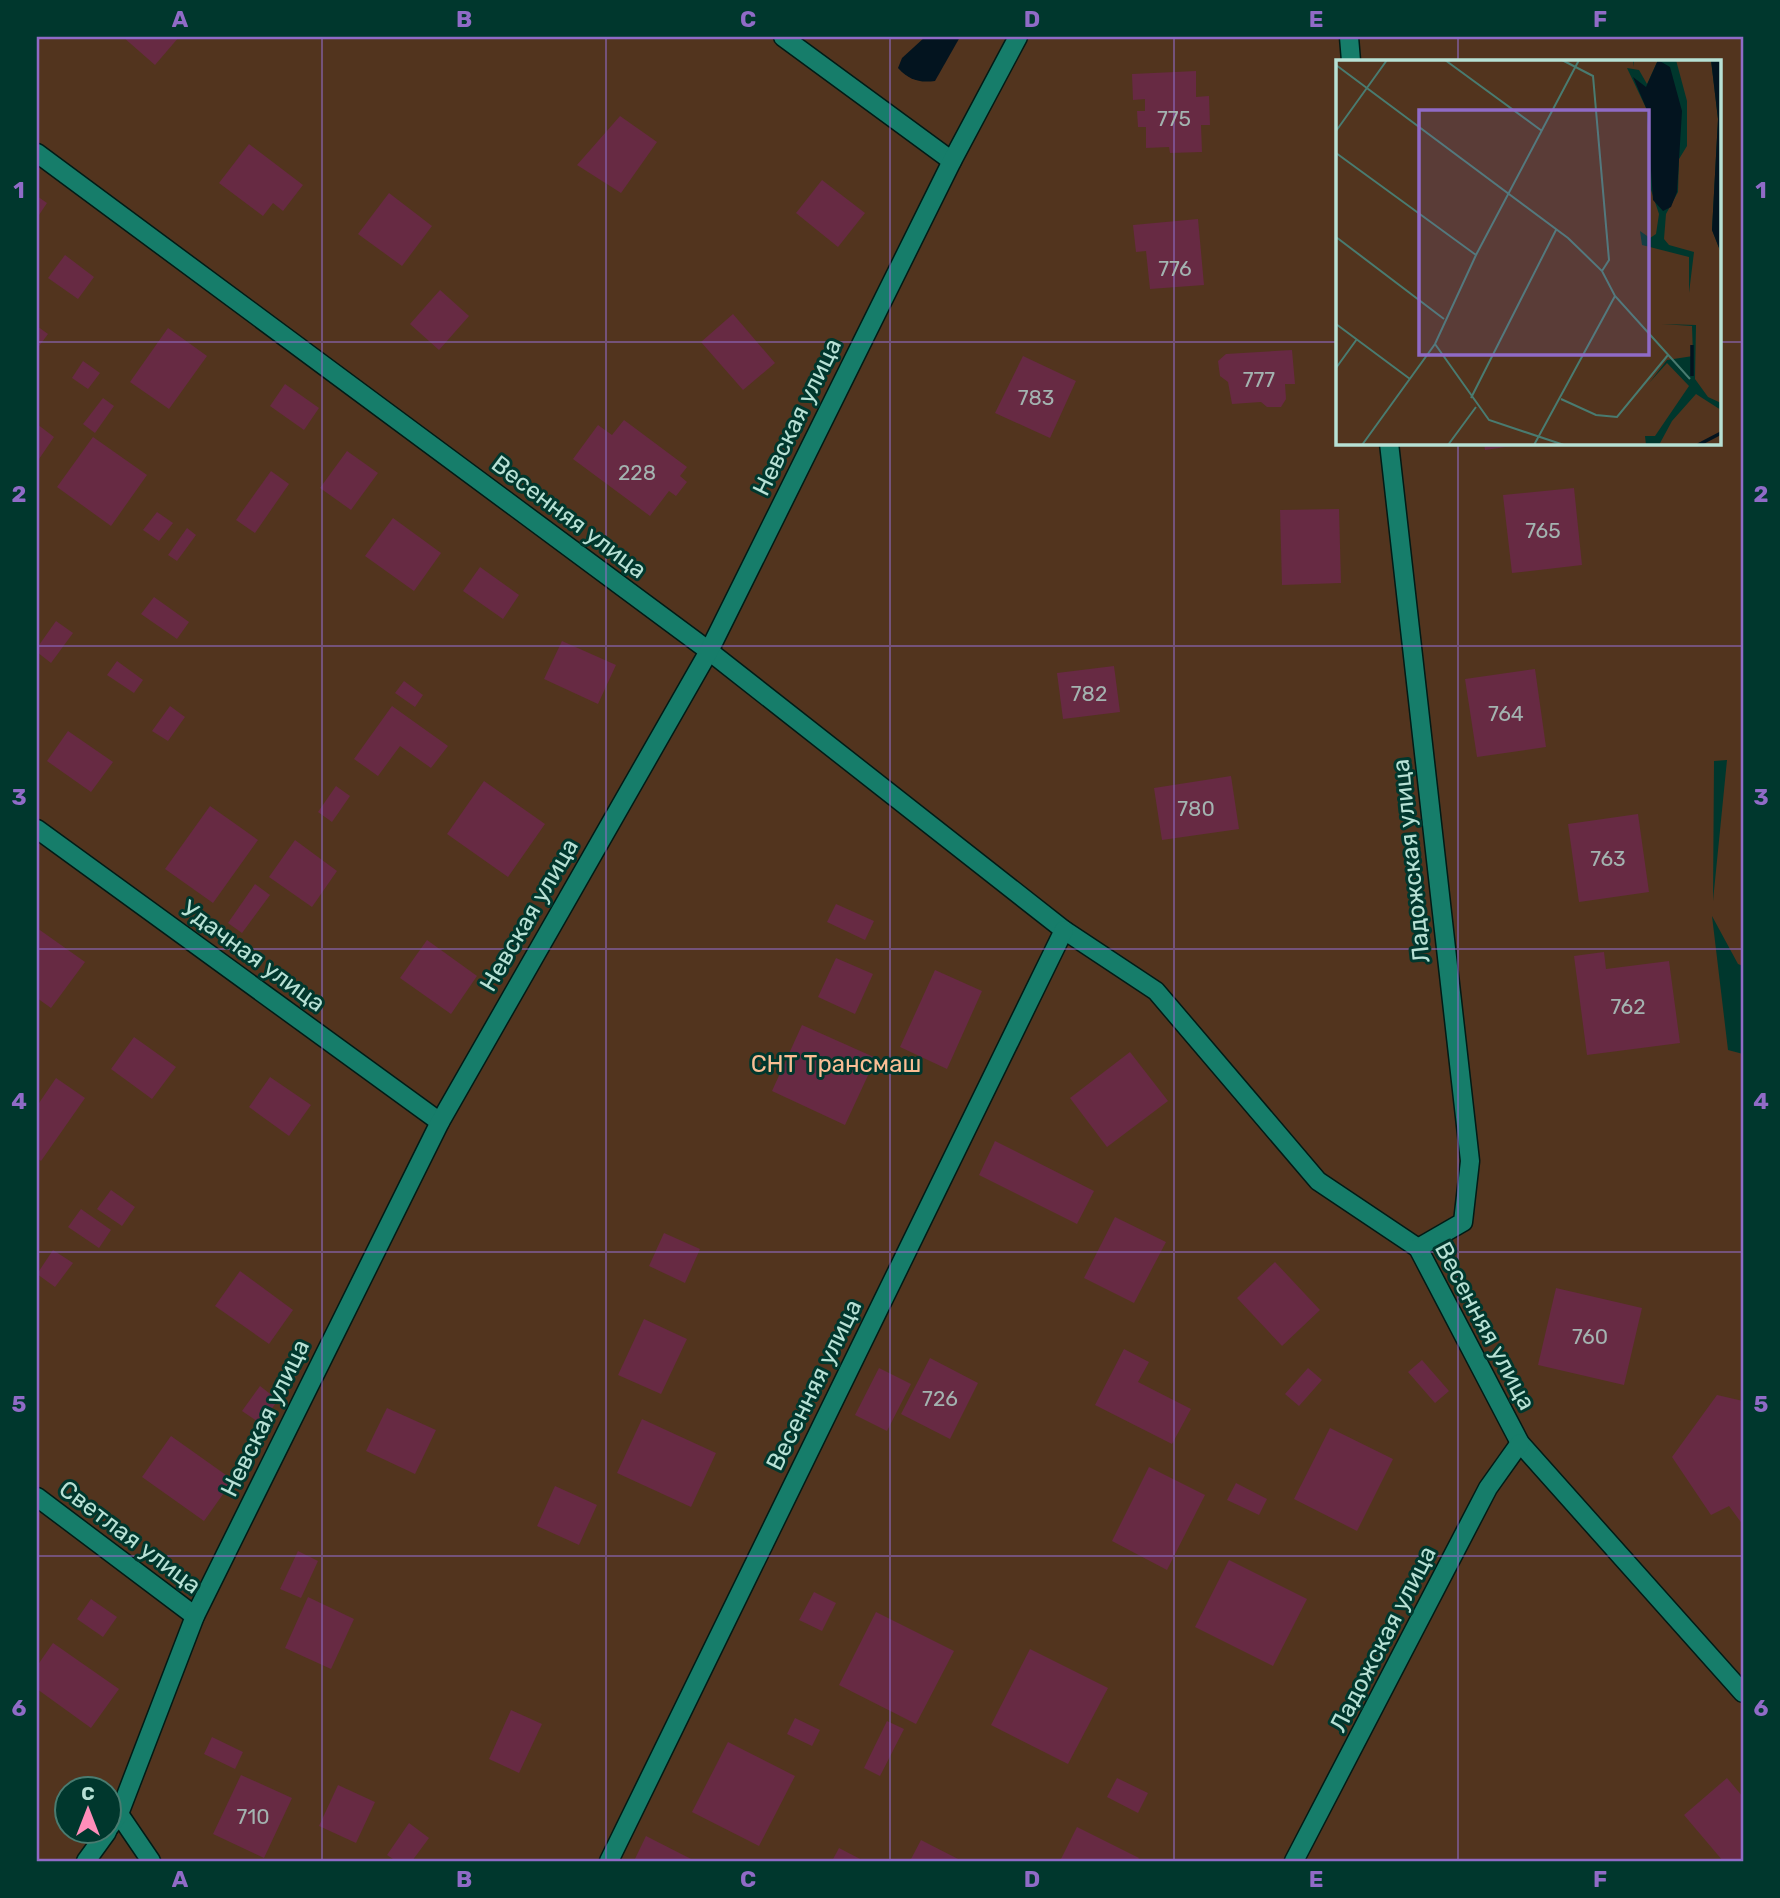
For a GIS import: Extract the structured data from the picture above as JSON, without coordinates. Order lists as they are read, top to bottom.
{
  "streets": {
    "street": [
      "Невская улица",
      "Весенняя улица",
      "Ладожская улица",
      "Удачная улица",
      "Светлая улица"
    ]
  },
  "crossings": [
    ["Невская улица", "Весенняя улица"],
    ["Невская улица", "Удачная улица"],
    ["Невская улица", "Светлая улица"],
    ["Весенняя улица", "Ладожская улица"]
  ],
  "parks": ["СНТ Трансмаш"],
  "house_numbers": [
    "775",
    "776",
    "777",
    "783",
    "228",
    "765",
    "782",
    "764",
    "780",
    "763",
    "762",
    "760",
    "726",
    "710"
  ],
  "north": "top",
  "grid": {
    "columns": [
      "A",
      "B",
      "C",
      "D",
      "E",
      "F"
    ],
    "rows": [
      "1",
      "2",
      "3",
      "4",
      "5",
      "6"
    ]
  }
}
